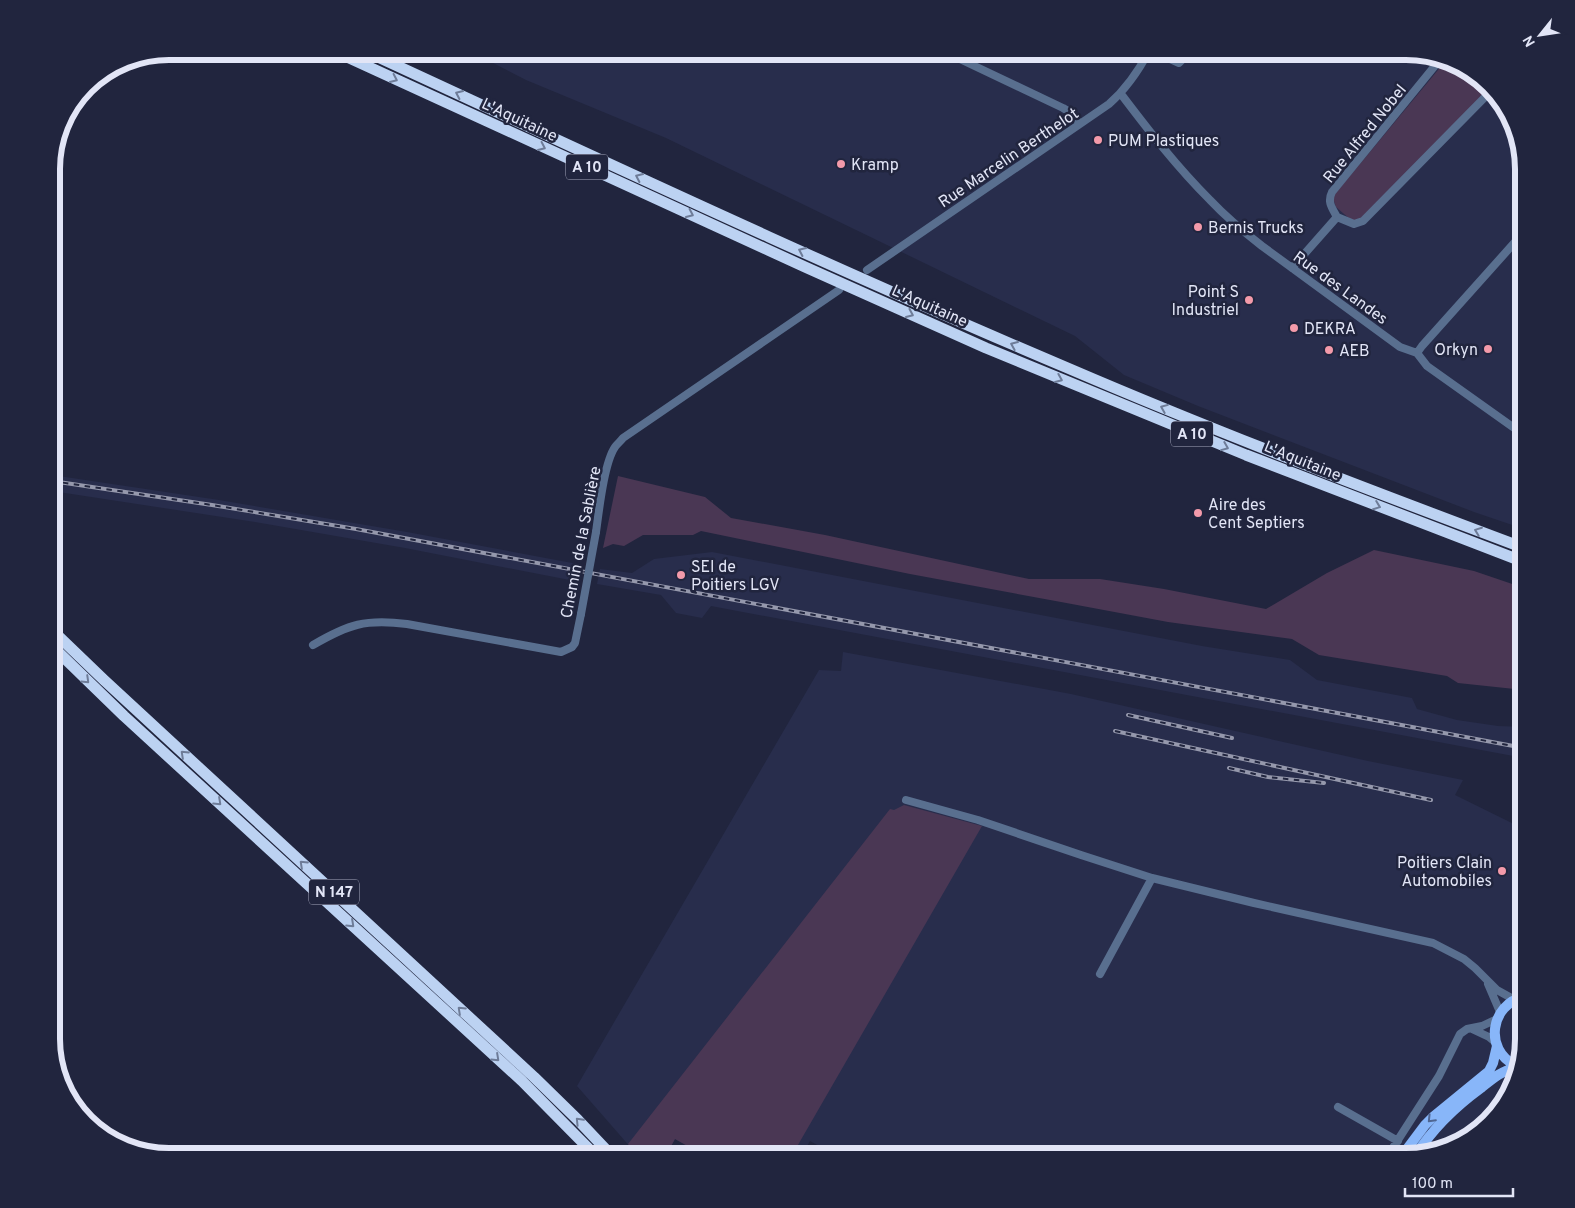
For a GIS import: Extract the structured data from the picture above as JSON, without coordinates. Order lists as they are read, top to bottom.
{
  "streets": {
    "highway": ["L'Aquitaine", "A 10", "N 147"],
    "street": [
      "Rue Alfred Nobel",
      "Rue Marcelin Berthelot",
      "Rue des Landes",
      "Chemin de la Sablière"
    ]
  },
  "crossings": [
    ["Rue Marcelin Berthelot", "Rue des Landes"]
  ],
  "places": [
    "PUM Plastiques",
    "Kramp",
    "Bernis Trucks",
    "Point S Industriel",
    "DEKRA",
    "Orkyn",
    "AEB",
    "Aire des Cent Septiers",
    "SEI de Poitiers LGV",
    "Poitiers Clain Automobiles"
  ],
  "scale_bar": "100 m",
  "north": "bottom left"
}
